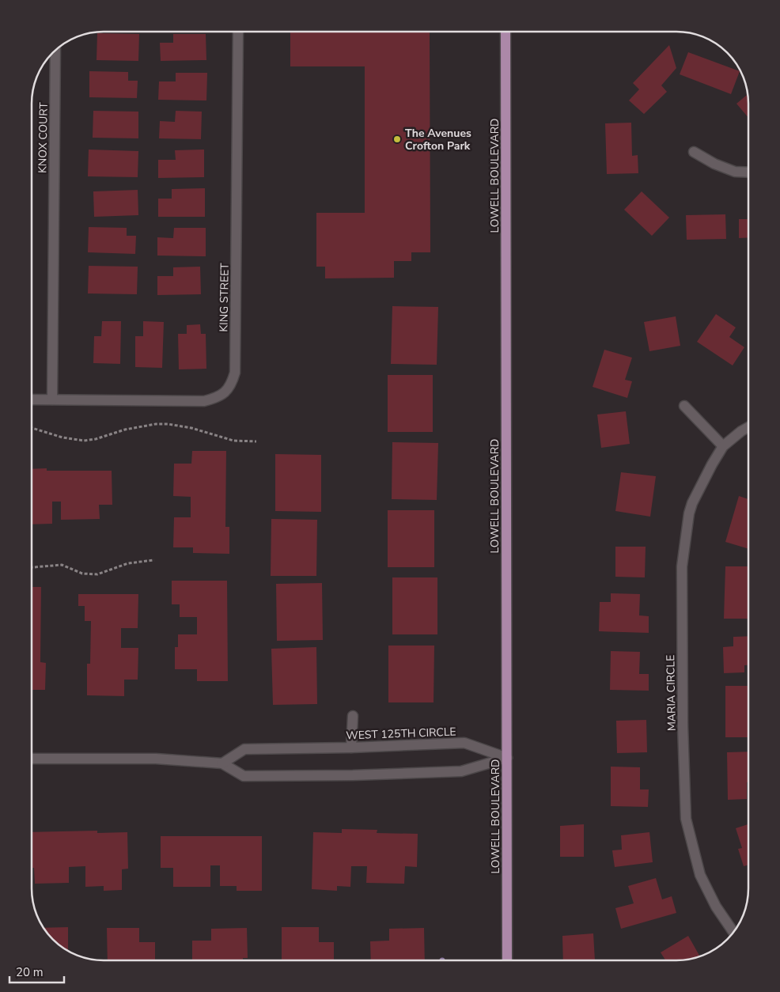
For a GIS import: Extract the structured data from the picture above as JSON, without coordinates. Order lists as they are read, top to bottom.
{
  "streets": {
    "main road": ["LOWELL BOULEVARD"],
    "street": [
      "KNOX COURT",
      "KING STREET",
      "MARIA CIRCLE",
      "WEST 125TH CIRCLE"
    ]
  },
  "crossings": [
    ["KNOX COURT", "KING STREET"],
    ["LOWELL BOULEVARD", "WEST 125TH CIRCLE"]
  ],
  "places": ["The Avenues Crofton Park"],
  "scale_bar": "20 m"
}
